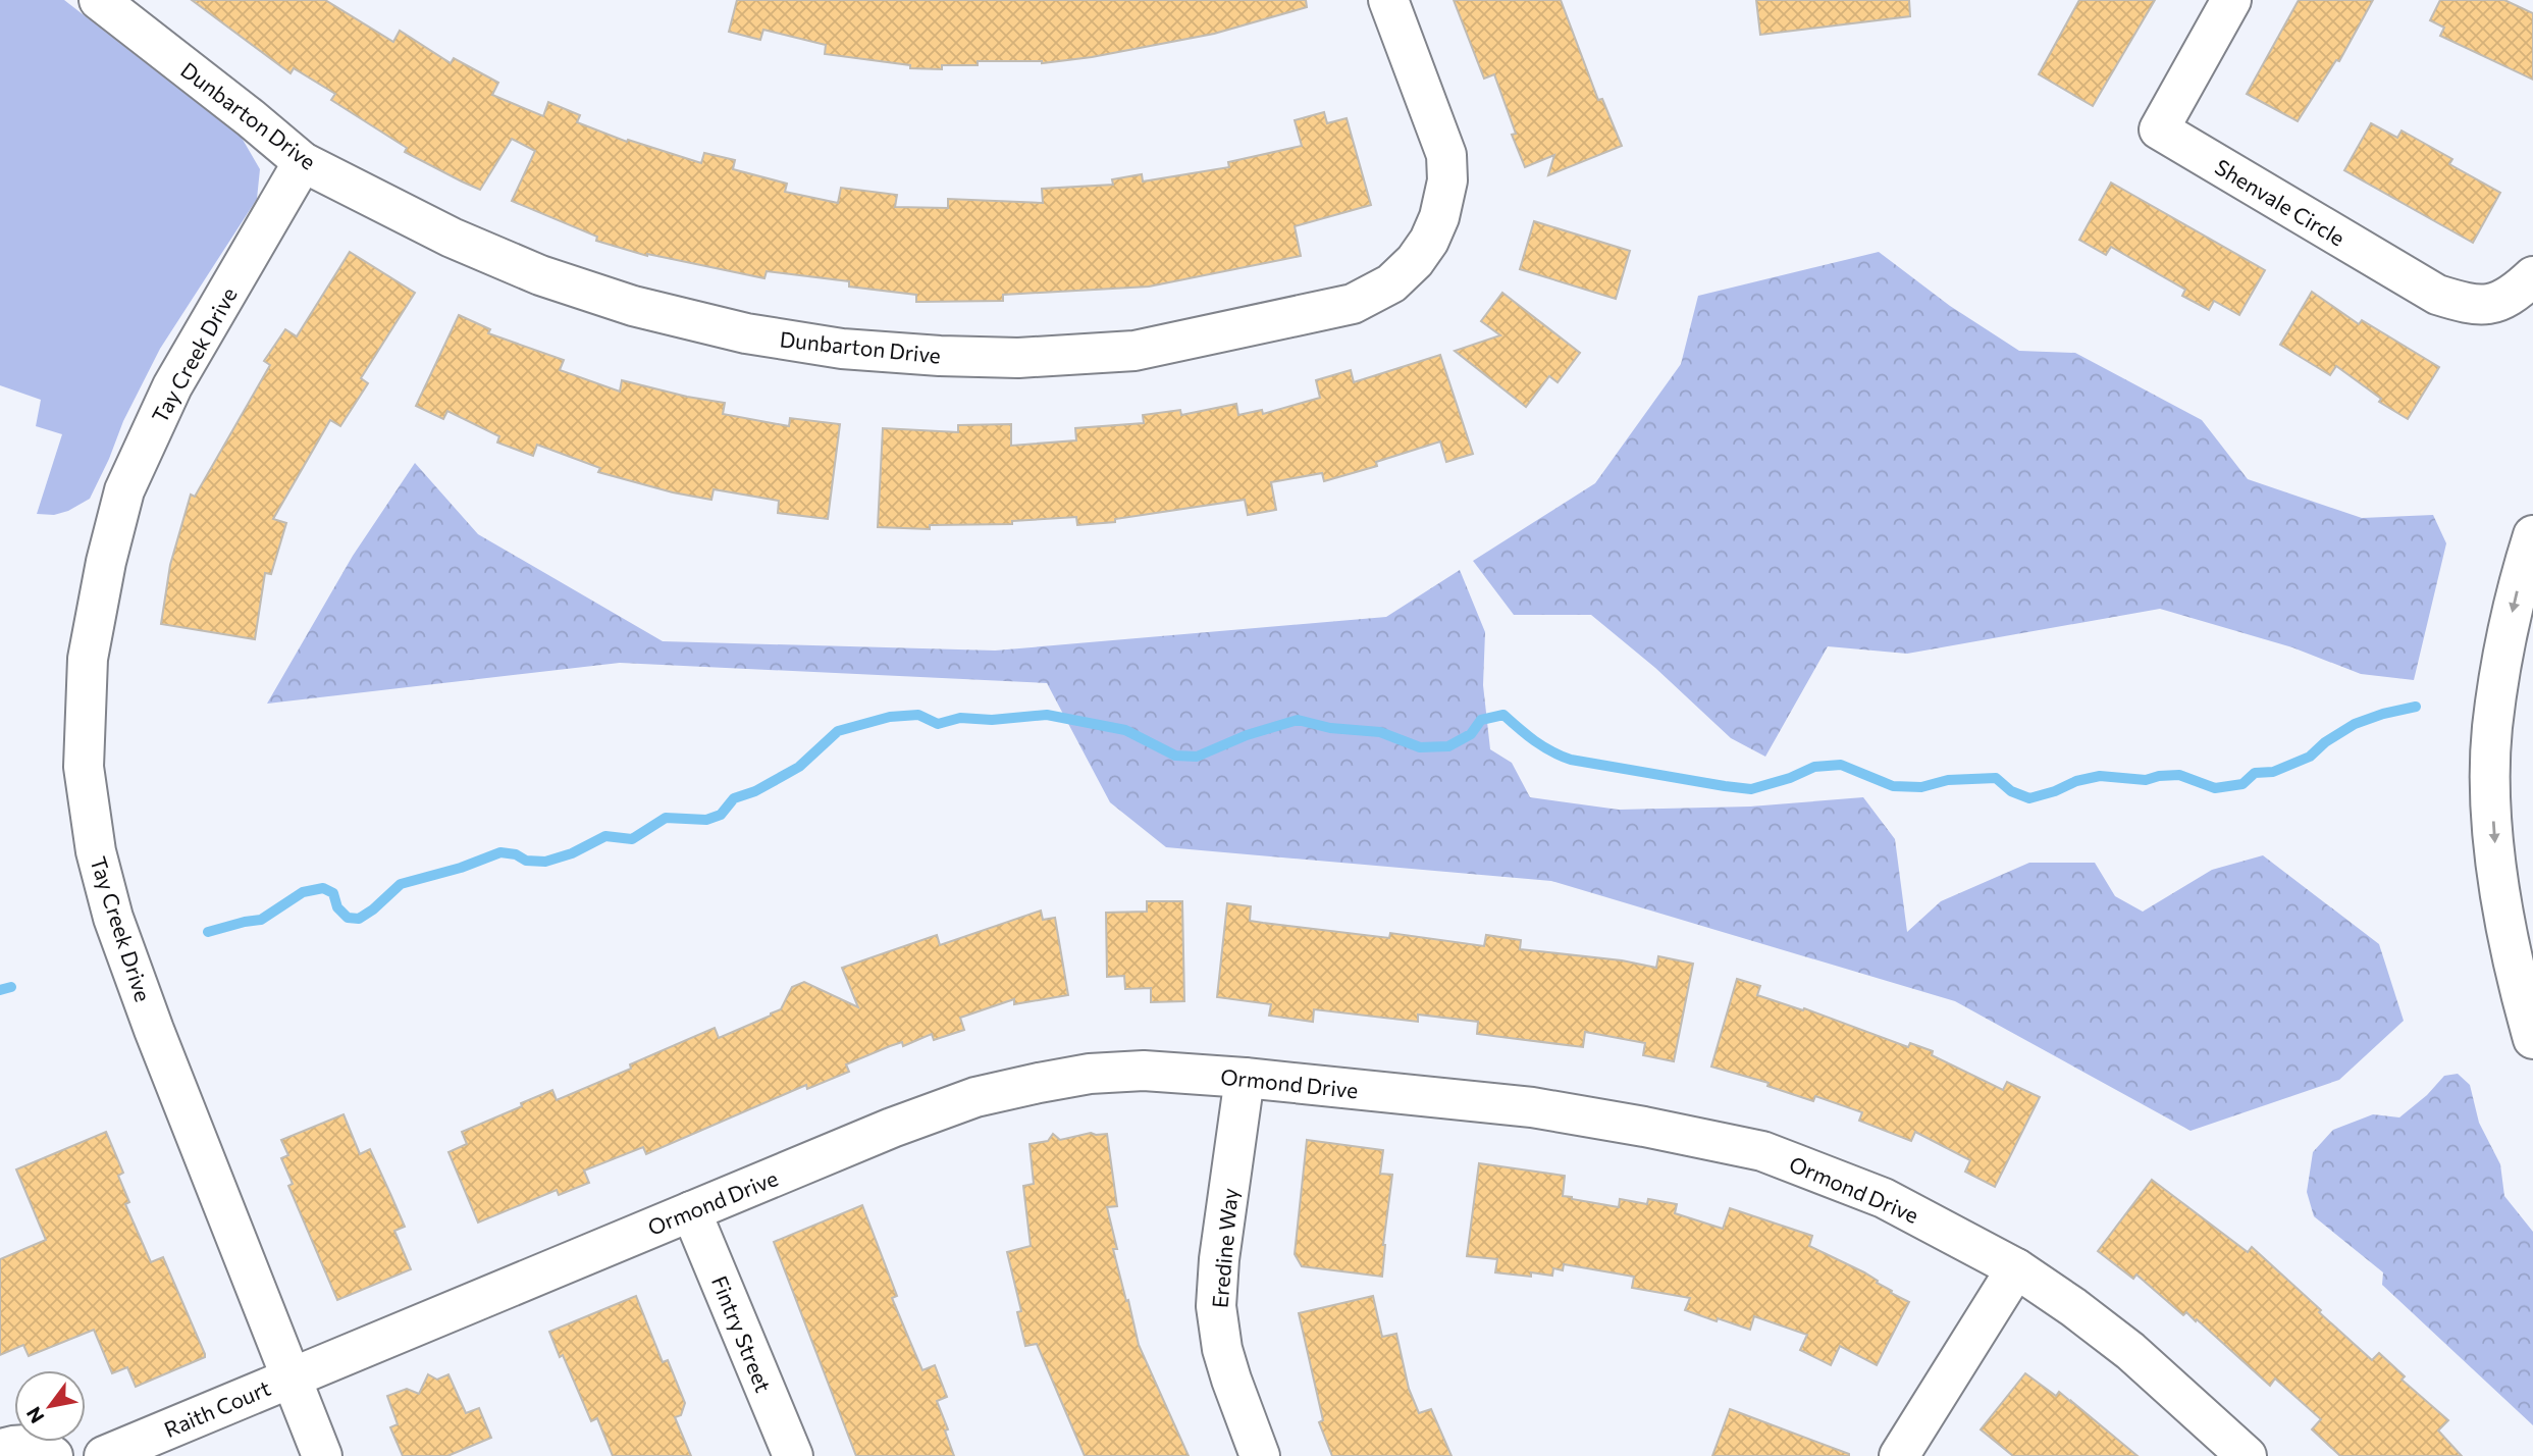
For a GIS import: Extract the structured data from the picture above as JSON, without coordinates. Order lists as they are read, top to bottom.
{
  "streets": {
    "street": [
      "Dunbarton Drive",
      "Shenvale Circle",
      "Tay Creek Drive",
      "Ormond Drive",
      "Eredine Way",
      "Fintry Street",
      "Raith Court"
    ]
  },
  "crossings": [
    ["Dunbarton Drive", "Tay Creek Drive"],
    ["Tay Creek Drive", "Ormond Drive"],
    ["Tay Creek Drive", "Raith Court"],
    ["Ormond Drive", "Eredine Way"],
    ["Ormond Drive", "Fintry Street"],
    ["Ormond Drive", "Raith Court"]
  ],
  "north": "bottom left"
}
